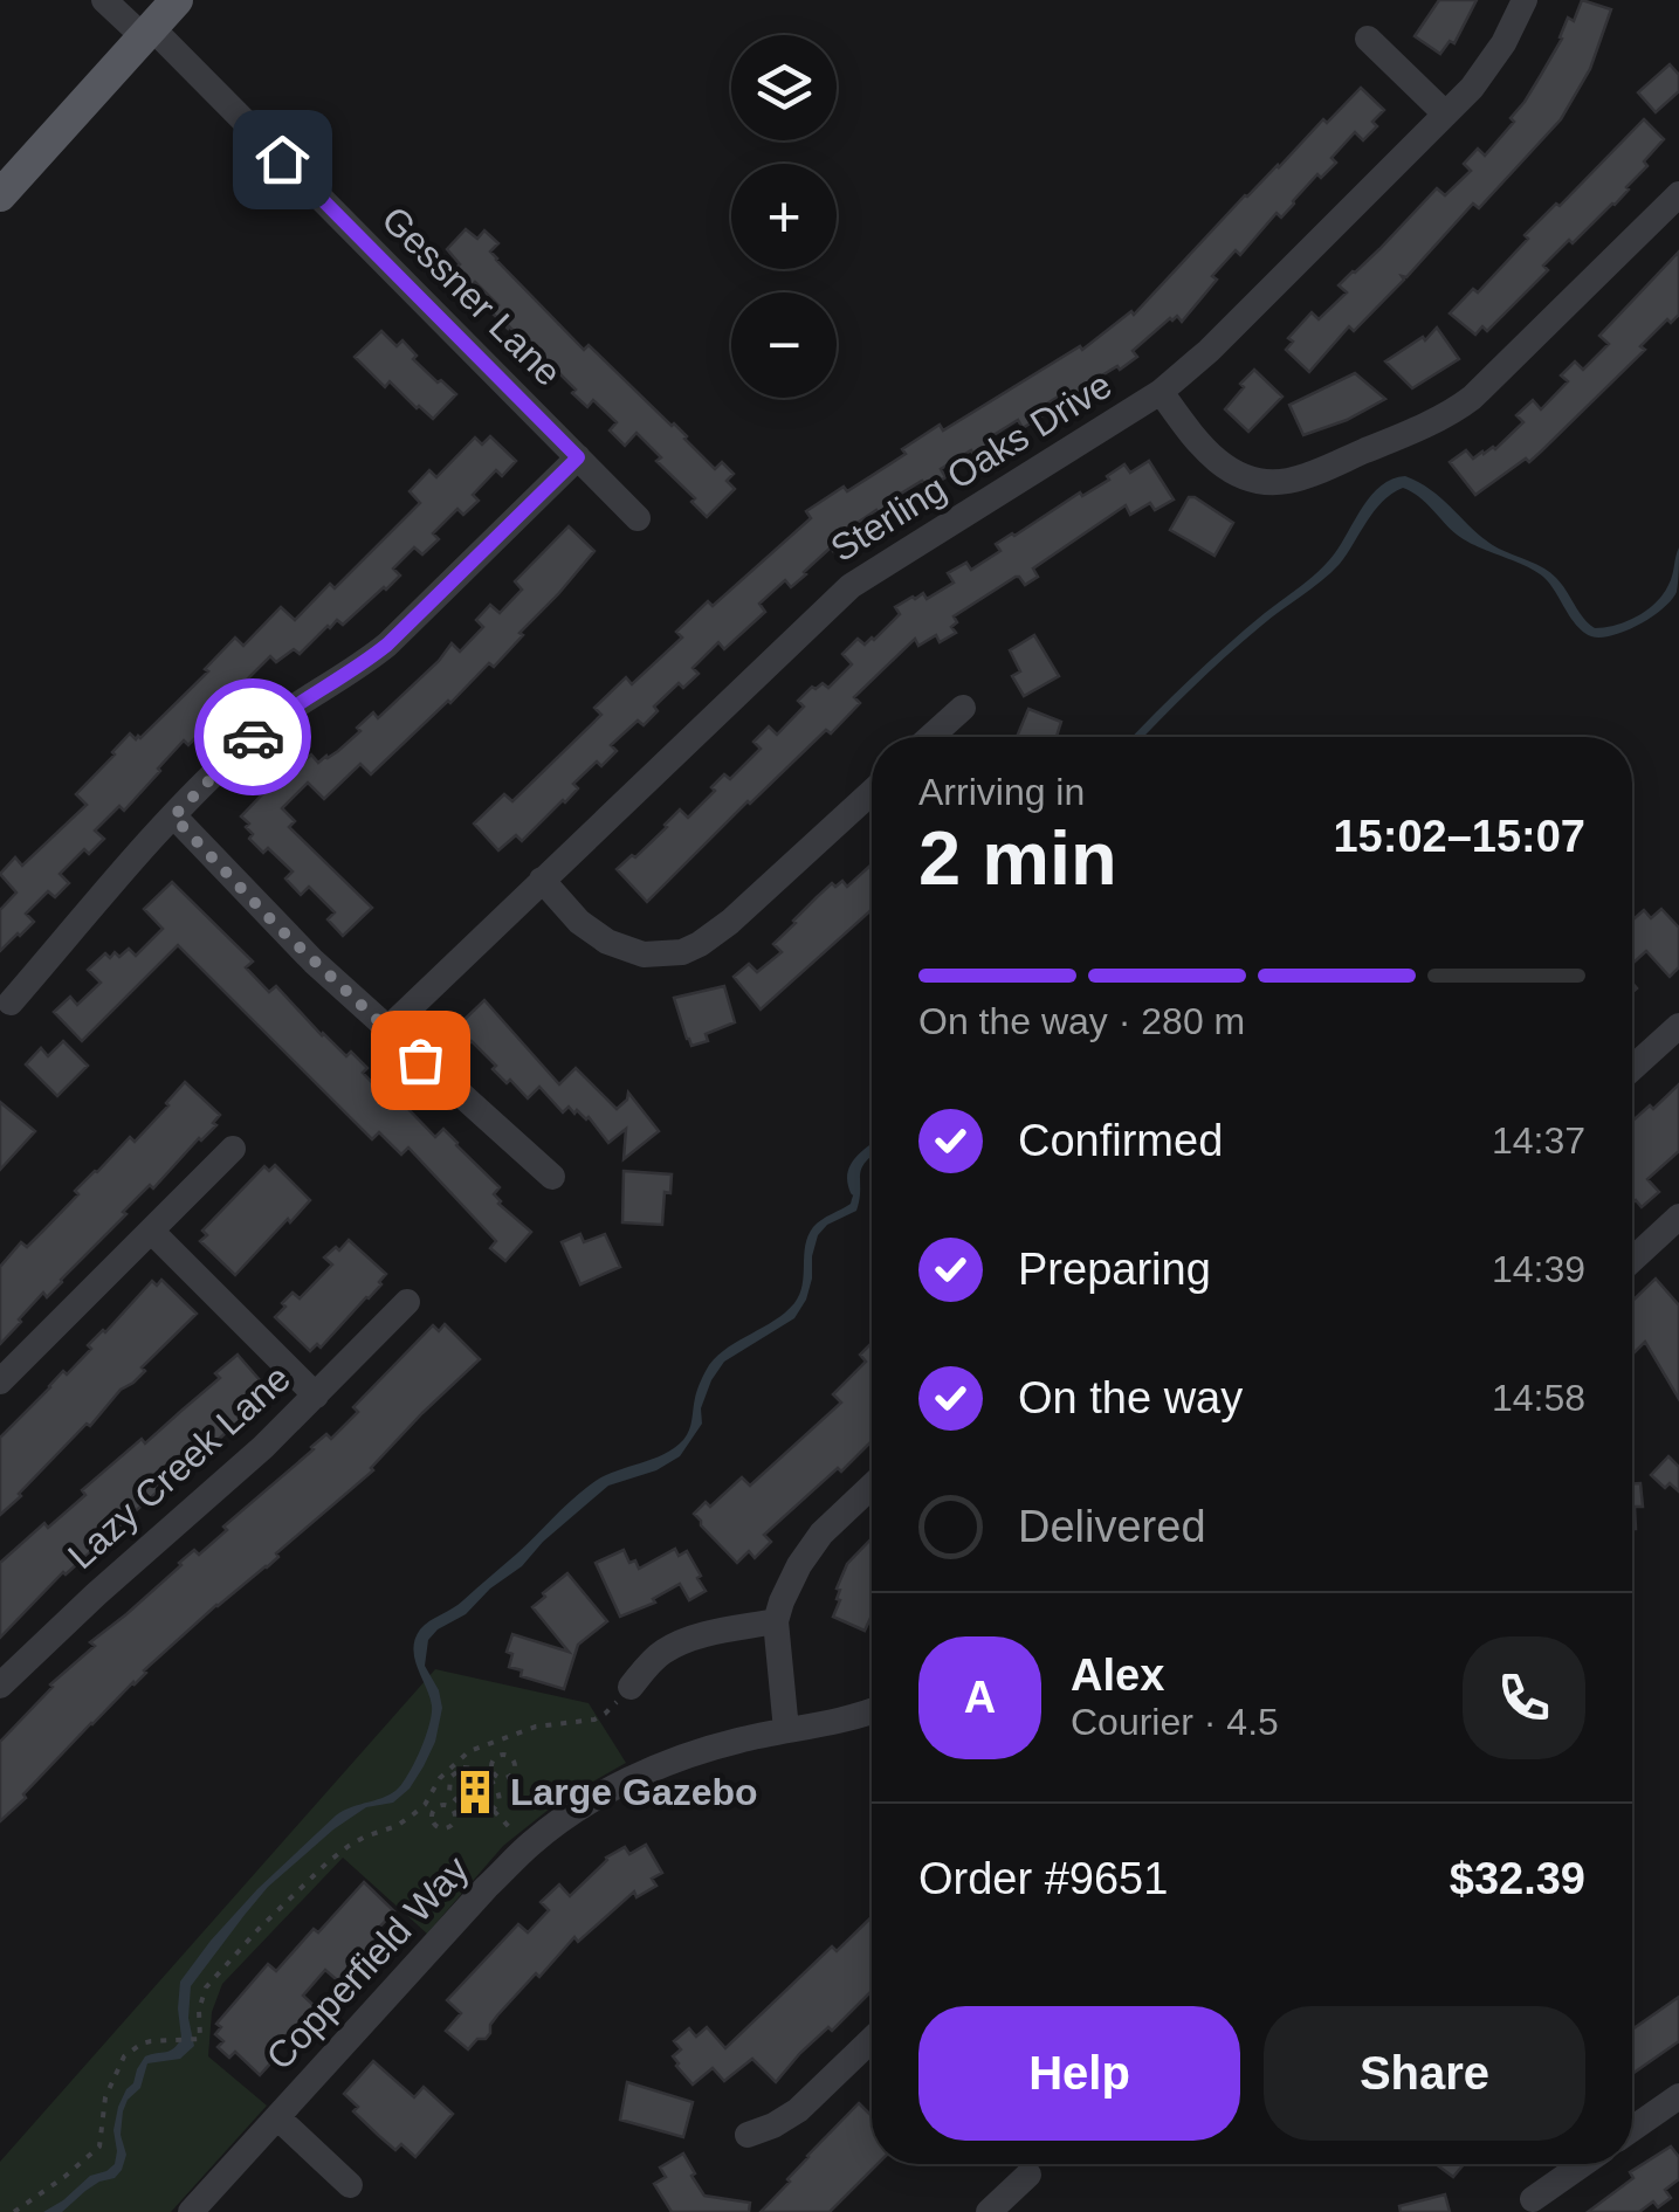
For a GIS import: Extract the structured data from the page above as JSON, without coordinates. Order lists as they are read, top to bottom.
{
  "streets": {
    "street": [
      "Gessner Lane",
      "Sterling Oaks Drive",
      "Lazy Creek Lane",
      "Copperfield Way"
    ]
  },
  "places": {
    "building": ["Large Gazebo"]
  },
  "page": {
    "map_buttons": ["+", "−"],
    "heading": ["2 min", "Arriving in", "15:02–15:07"],
    "panel": [
      "Alex",
      "Courier · 4.5",
      "Order #9651",
      "$32.39"
    ],
    "bar": "On the way · 280 m",
    "list": [
      ["Confirmed", "14:37"],
      ["Preparing", "14:39"],
      ["On the way", "14:58"],
      "Delivered"
    ],
    "round": "A",
    "buttons": ["Help", "Share"]
  }
}
